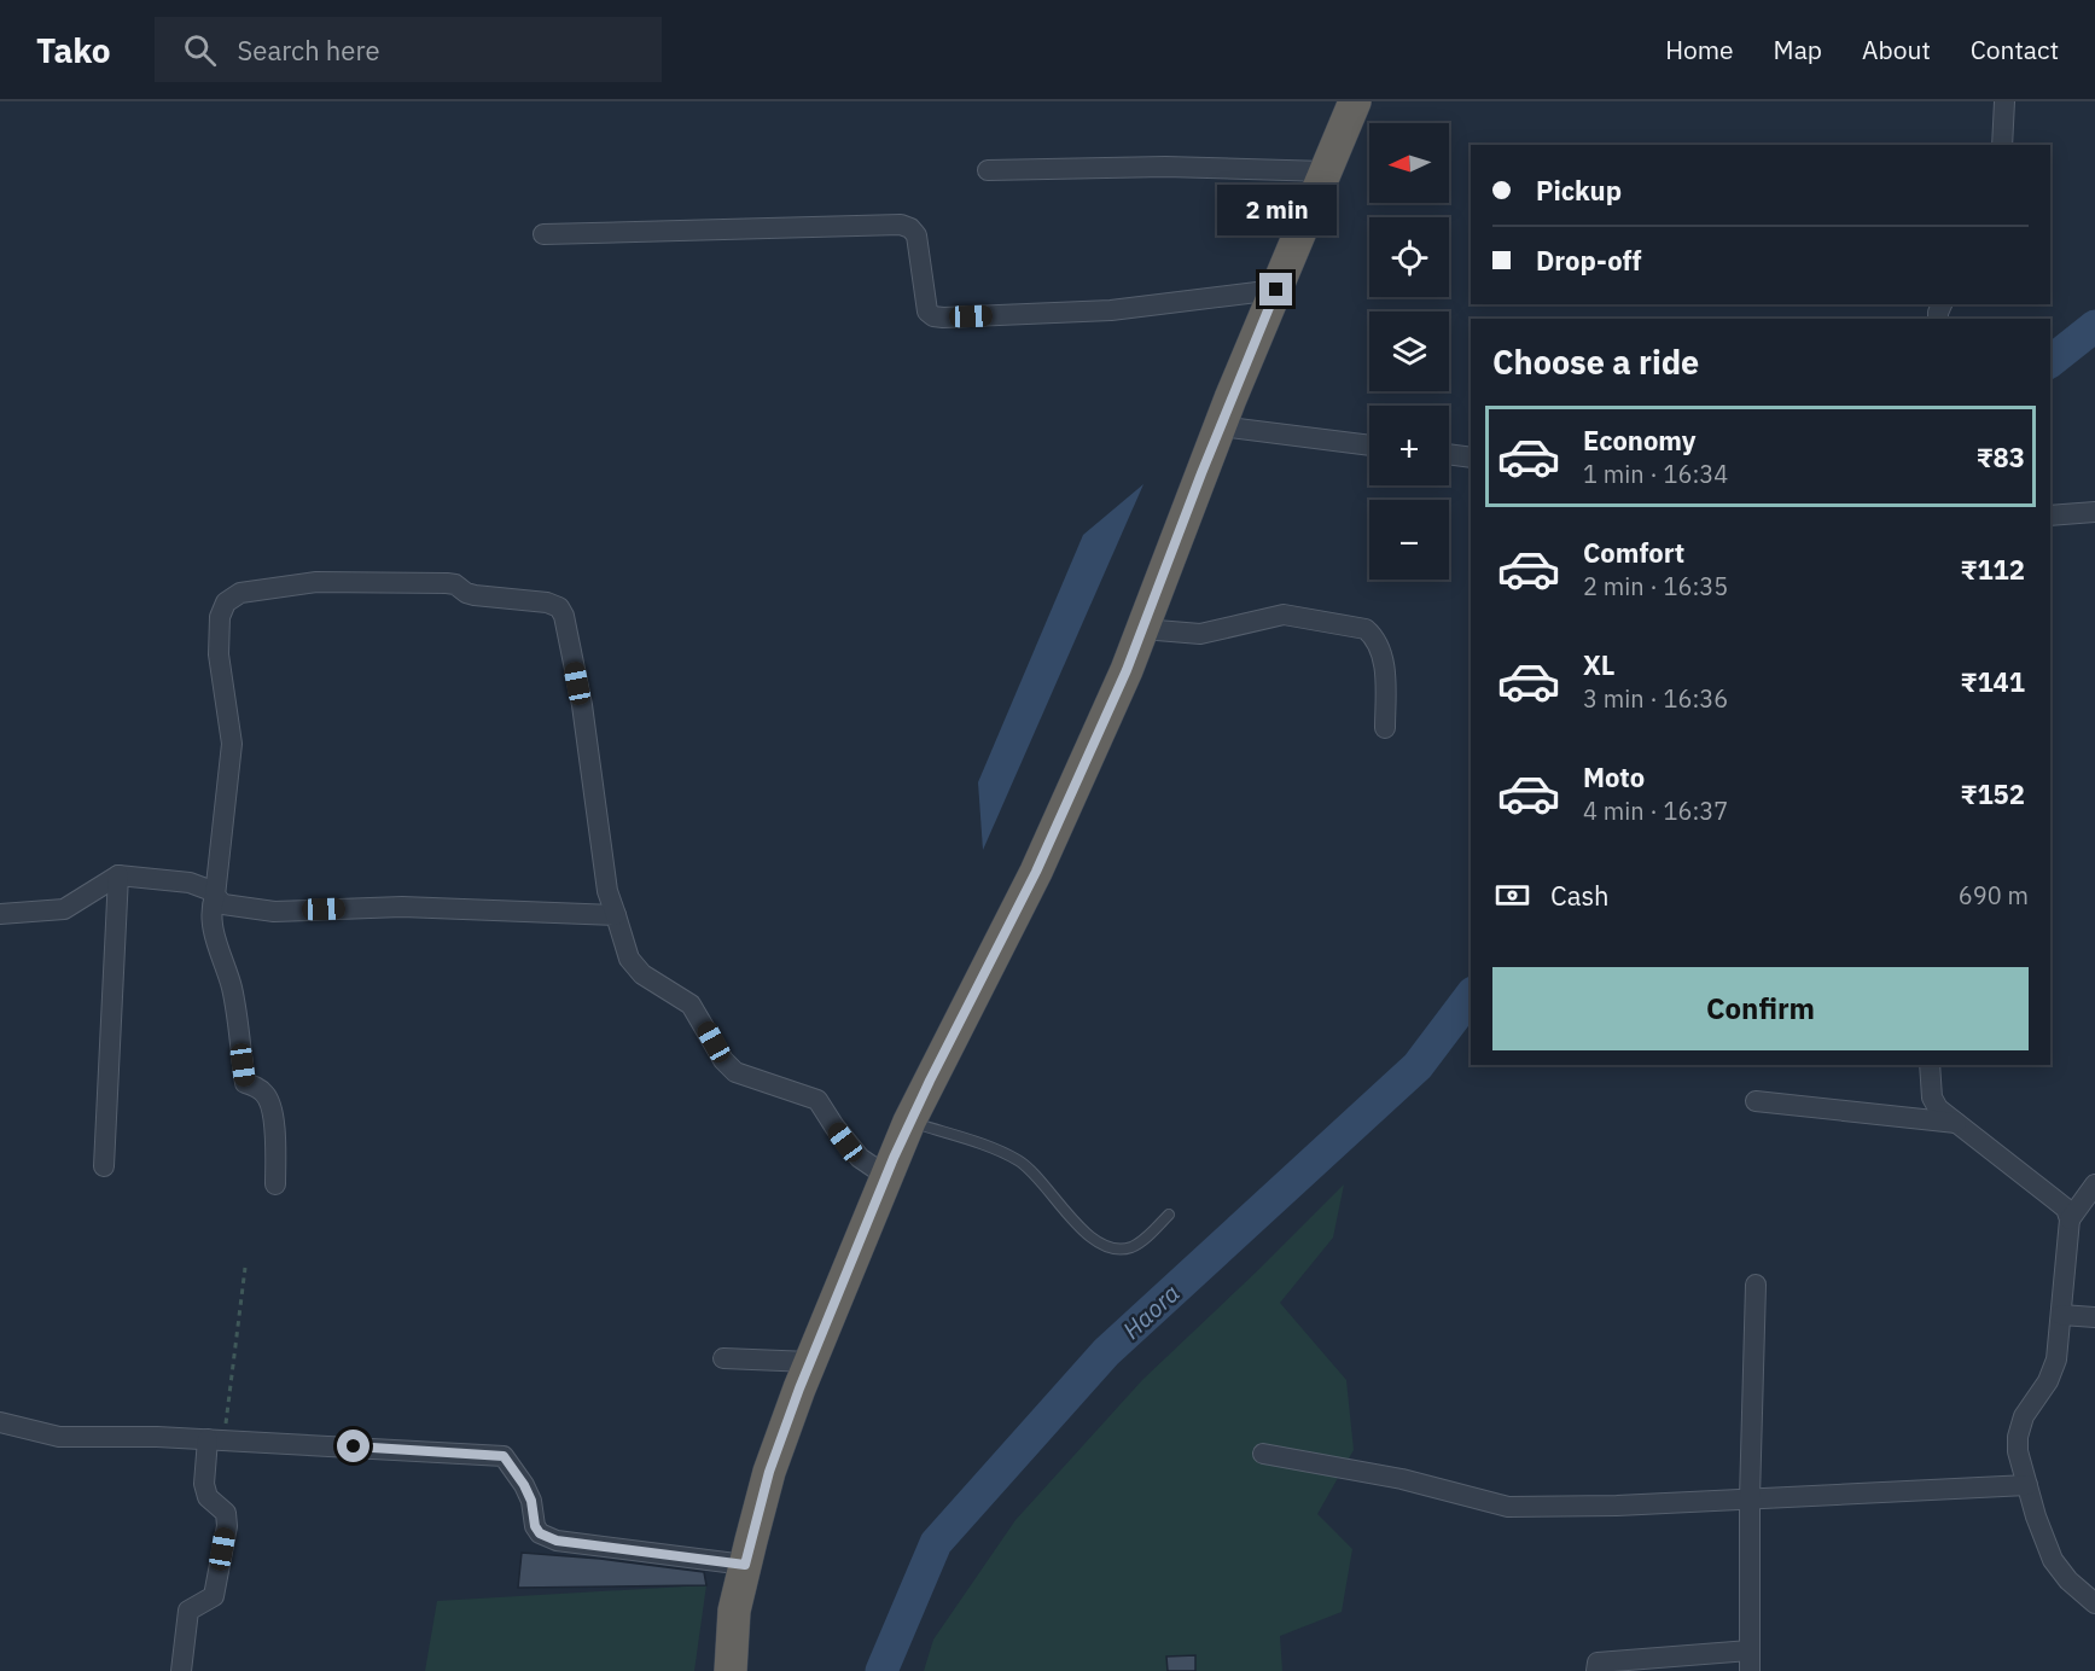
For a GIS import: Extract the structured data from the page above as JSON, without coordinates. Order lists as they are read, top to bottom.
{
  "water": ["Haora"],
  "north": "left",
  "page": {
    "header": "Tako",
    "search": "Search here",
    "nav": [
      "Home",
      "Map",
      "About",
      "Contact"
    ],
    "map_buttons": ["+", "−"],
    "banner": ["Pickup", "Drop-off"],
    "bubble": "2 min",
    "heading": "Choose a ride",
    "list": [
      {
        "name": "Economy",
        "note": "1 min · 16:34",
        "value": "₹83"
      },
      {
        "name": "Comfort",
        "note": "2 min · 16:35",
        "value": "₹112"
      },
      {
        "name": "XL",
        "note": "3 min · 16:36",
        "value": "₹141"
      },
      {
        "name": "Moto",
        "note": "4 min · 16:37",
        "value": "₹152"
      }
    ],
    "pay": ["Cash", "690 m"],
    "buttons": "Confirm"
  }
}
